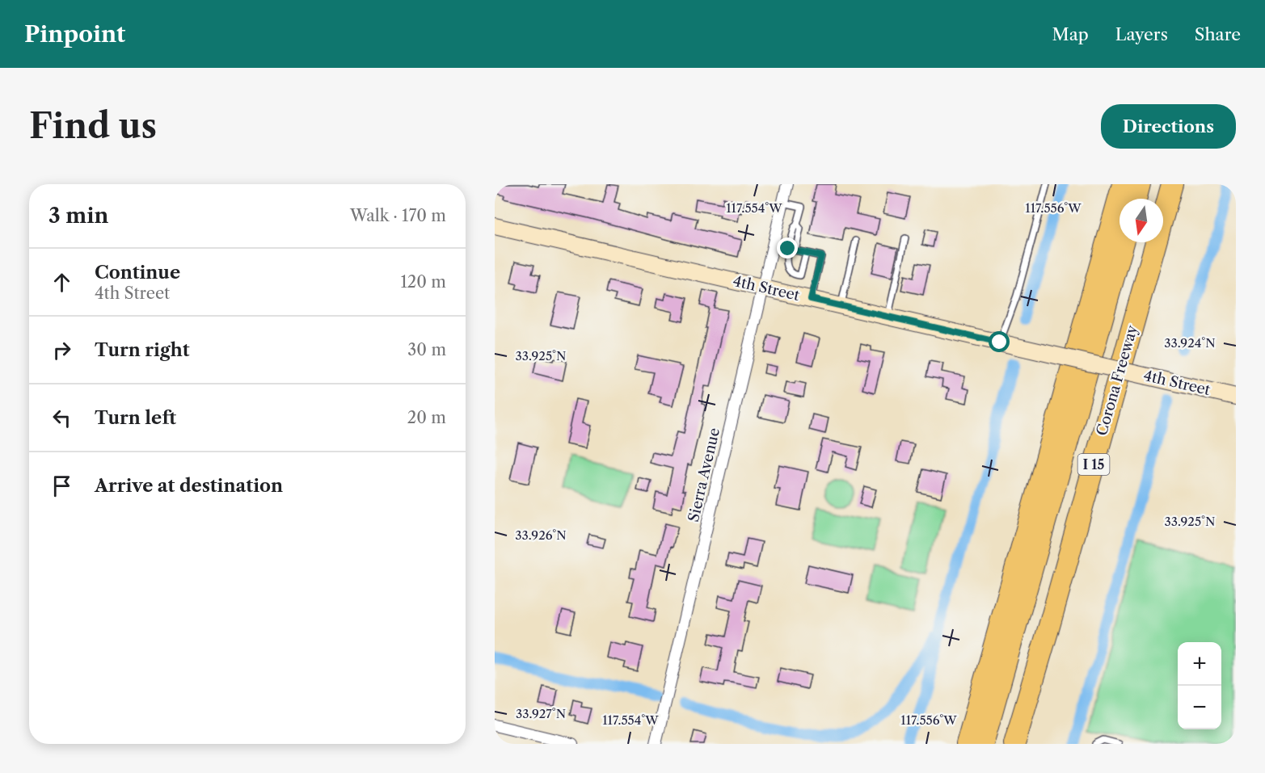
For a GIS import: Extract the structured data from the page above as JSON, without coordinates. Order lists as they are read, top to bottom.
{
  "streets": {
    "highway": ["Corona Freeway", "I 15"],
    "street": ["4th Street", "Sierra Avenue"]
  },
  "crossings": [
    ["4th Street", "Sierra Avenue"]
  ],
  "north": "bottom",
  "page": {
    "header": "Pinpoint",
    "nav": ["Map", "Layers", "Share"],
    "buttons": "Directions",
    "title": "Find us",
    "heading": ["3 min", "Walk · 170 m"],
    "list": [
      ["Continue", "4th Street", "120 m"],
      ["Turn right", "30 m"],
      ["Turn left", "20 m"],
      "Arrive at destination"
    ],
    "map_buttons": ["+", "−"]
  },
  "coordinates": [
    "117.554°W",
    "117.556°W",
    "33.924°N",
    "33.925°N",
    "33.926°N",
    "33.927°N"
  ]
}
